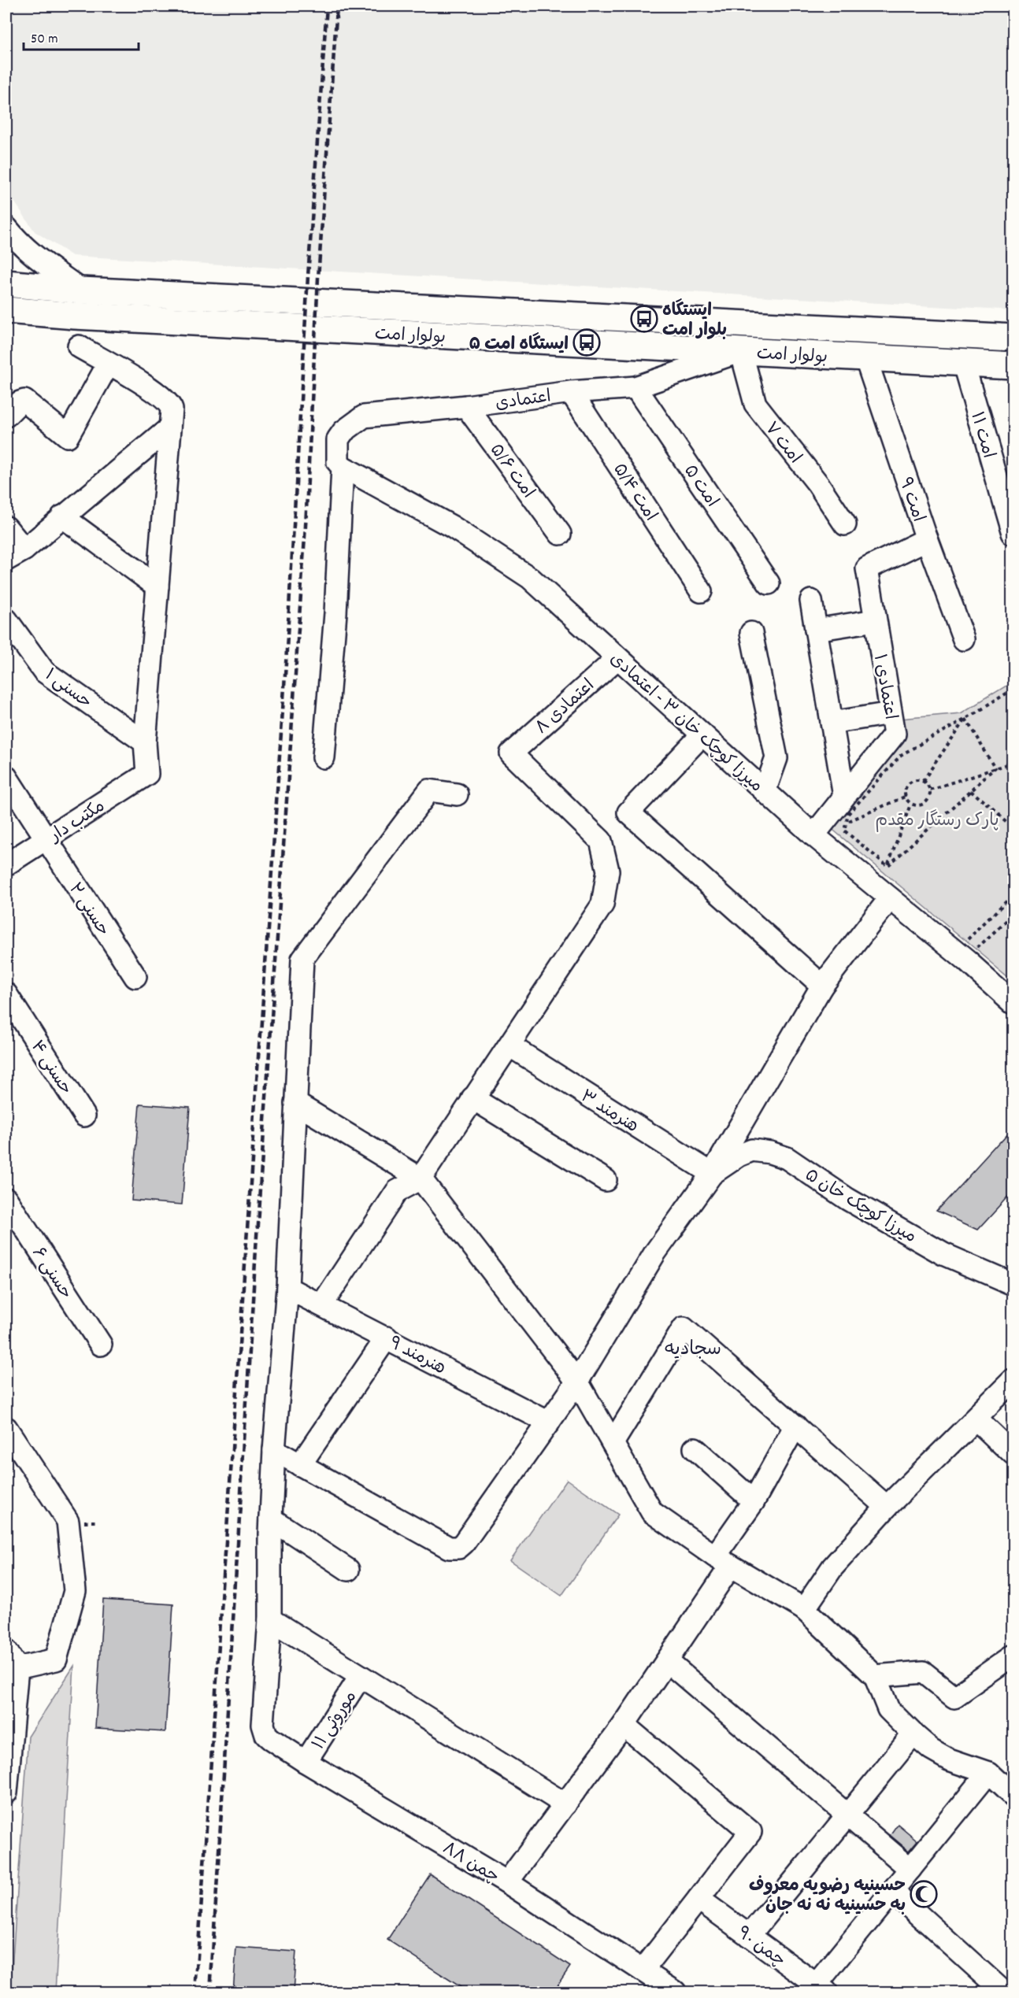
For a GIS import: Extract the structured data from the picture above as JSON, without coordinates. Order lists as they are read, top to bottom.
{
  "streets": {
    "main road": ["بولوار امت"],
    "street": [
      "اعتمادی",
      "امت ۱۱",
      "امت ۷",
      "امت ۵/۶",
      "امت ۵",
      "امت ۵/۴",
      "امت ۹",
      "اعتمادی ۱",
      "حسنی ۱",
      "اعتمادی ۸",
      "میرزا کوچک خان ۳ - اعتمادی",
      "مکتب دار",
      "حسنی ۲",
      "حسنی ۴",
      "هنرمند ۳",
      "میرزا کوچک خان ۵",
      "حسنی ۶",
      "هنرمند ۹",
      "موروثی ۱۱",
      "چمن ۸۸",
      "چمن ۹۰"
    ]
  },
  "crossings": [
    ["بولوار امت", "اعتمادی"],
    ["بولوار امت", "امت ۱۱"],
    ["بولوار امت", "امت ۷"],
    ["بولوار امت", "امت ۹"],
    ["اعتمادی", "امت ۷"],
    ["اعتمادی", "امت ۵/۶"],
    ["اعتمادی", "امت ۵"],
    ["اعتمادی", "امت ۵/۴"],
    ["اعتمادی", "میرزا کوچک خان ۳ - اعتمادی"],
    ["امت ۹", "اعتمادی ۱"],
    ["اعتمادی ۱", "میرزا کوچک خان ۳ - اعتمادی"],
    ["حسنی ۱", "مکتب دار"],
    ["اعتمادی ۸", "میرزا کوچک خان ۳ - اعتمادی"],
    ["اعتمادی ۸", "هنرمند ۳"],
    ["مکتب دار", "حسنی ۲"],
    ["هنرمند ۳", "میرزا کوچک خان ۵"],
    ["موروثی ۱۱", "چمن ۸۸"]
  ],
  "districts": ["سجادیه"],
  "parks": ["پارک رستگار مقدم"],
  "places": {
    "bus stop": ["ایستگاه بلوار امت", "ایستگاه امت ۵"],
    "mosque": ["حسینیه رضویه معروف به حسینیه نه نه جان"]
  },
  "scale_bar": "50 m"
}
